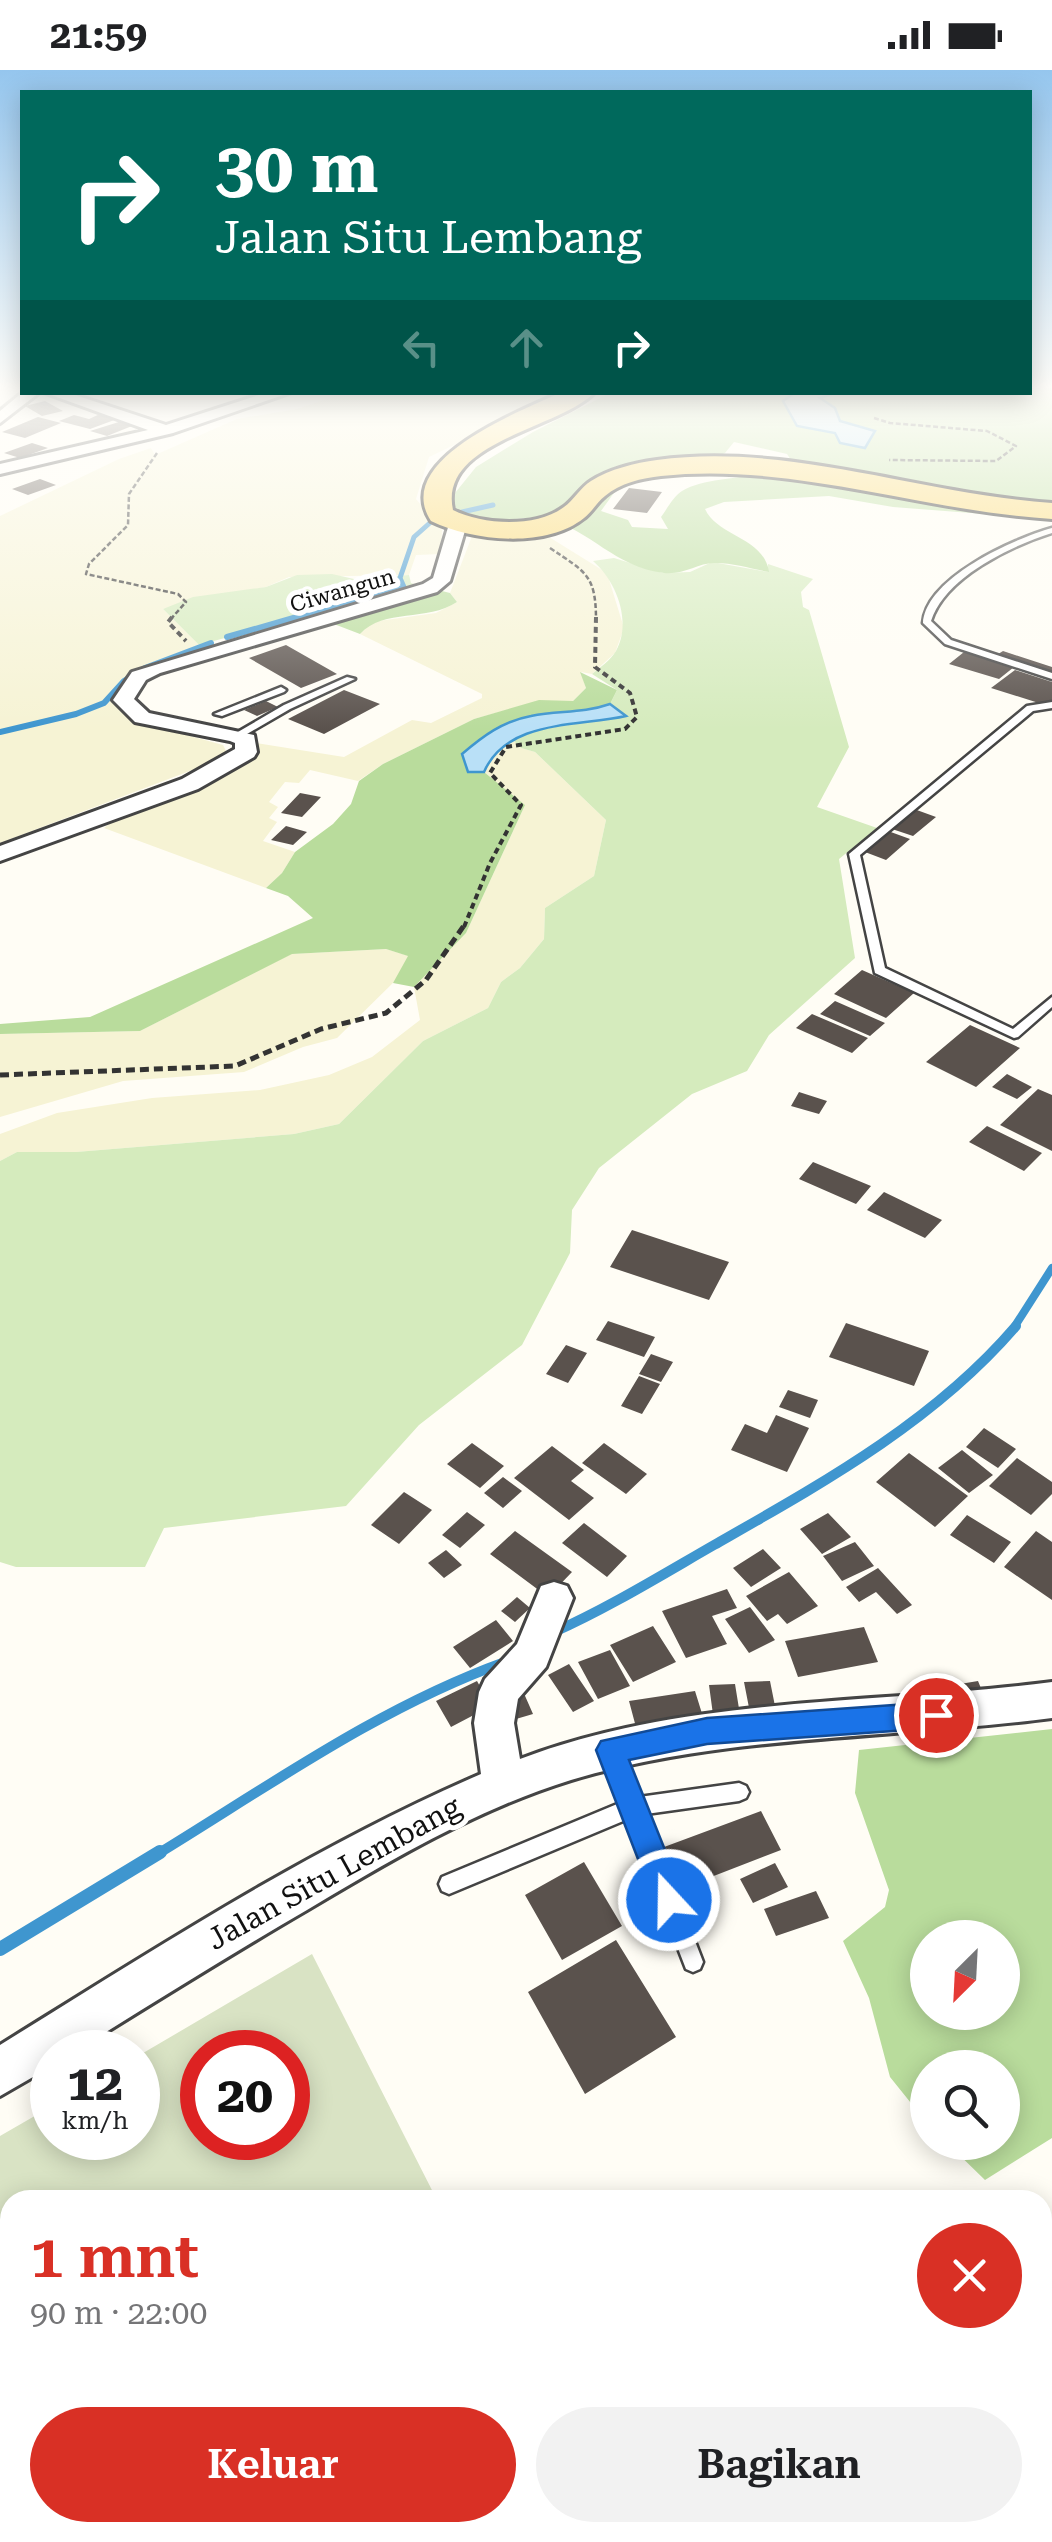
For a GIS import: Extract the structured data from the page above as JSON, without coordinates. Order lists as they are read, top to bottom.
{
  "streets": {
    "street": ["Ciwangun", "Jalan Situ Lembang"]
  },
  "north": "bottom left",
  "page": {
    "status": "21:59",
    "turn": ["30 m", "Jalan Situ Lembang"],
    "speed": "12 km/h",
    "limit": "20",
    "heading": ["1 mnt", "90 m · 22:00"],
    "buttons": ["Keluar", "Bagikan"]
  }
}
